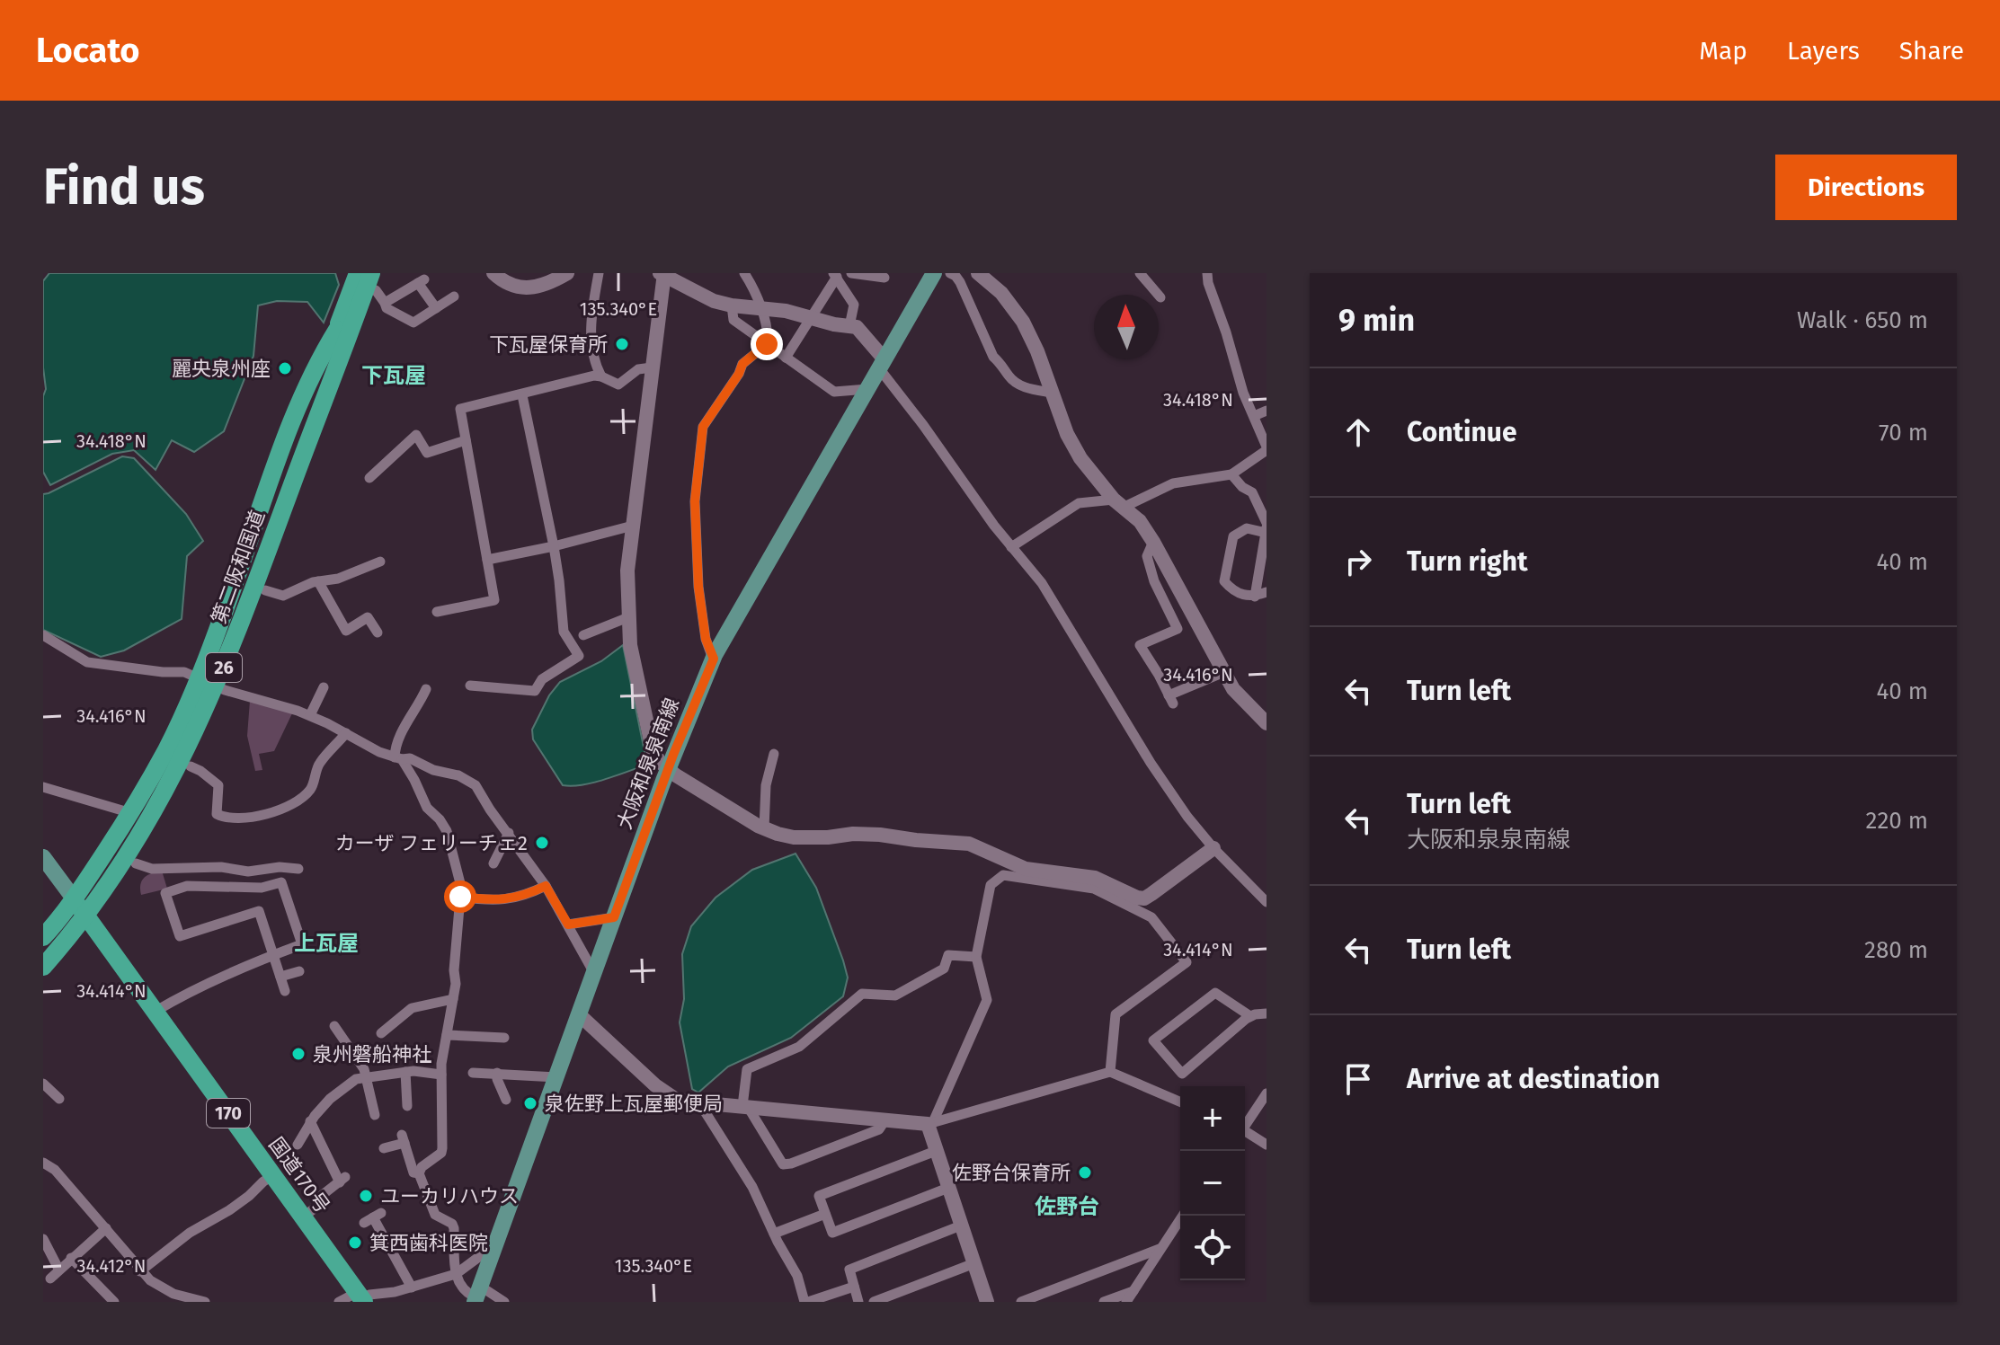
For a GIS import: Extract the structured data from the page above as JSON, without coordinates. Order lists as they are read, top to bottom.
{
  "streets": {
    "highway": [
      "第二阪和国道",
      "26",
      "170",
      "国道170号"
    ],
    "main road": ["大阪和泉泉南線"]
  },
  "crossings": [
    ["第二阪和国道", "26"],
    ["26", "国道170号"]
  ],
  "districts": ["下瓦屋", "上瓦屋", "佐野台"],
  "places": [
    "下瓦屋保育所",
    "麗央泉州座",
    "カーザ フェリーチェ2",
    "泉州磐船神社",
    "泉佐野上瓦屋郵便局",
    "佐野台保育所",
    "ユーカリハウス",
    "箕西歯科医院"
  ],
  "north": "top",
  "page": {
    "header": "Locato",
    "nav": ["Map", "Layers", "Share"],
    "buttons": "Directions",
    "title": "Find us",
    "heading": ["9 min", "Walk · 650 m"],
    "list": [
      ["Continue", "70 m"],
      ["Turn right", "40 m"],
      ["Turn left", "40 m"],
      ["Turn left", "大阪和泉泉南線", "220 m"],
      ["Turn left", "280 m"],
      "Arrive at destination"
    ],
    "map_buttons": ["+", "−"]
  },
  "coordinates": [
    "135.340°E",
    "34.418°N",
    "34.416°N",
    "34.414°N",
    "34.412°N"
  ]
}
